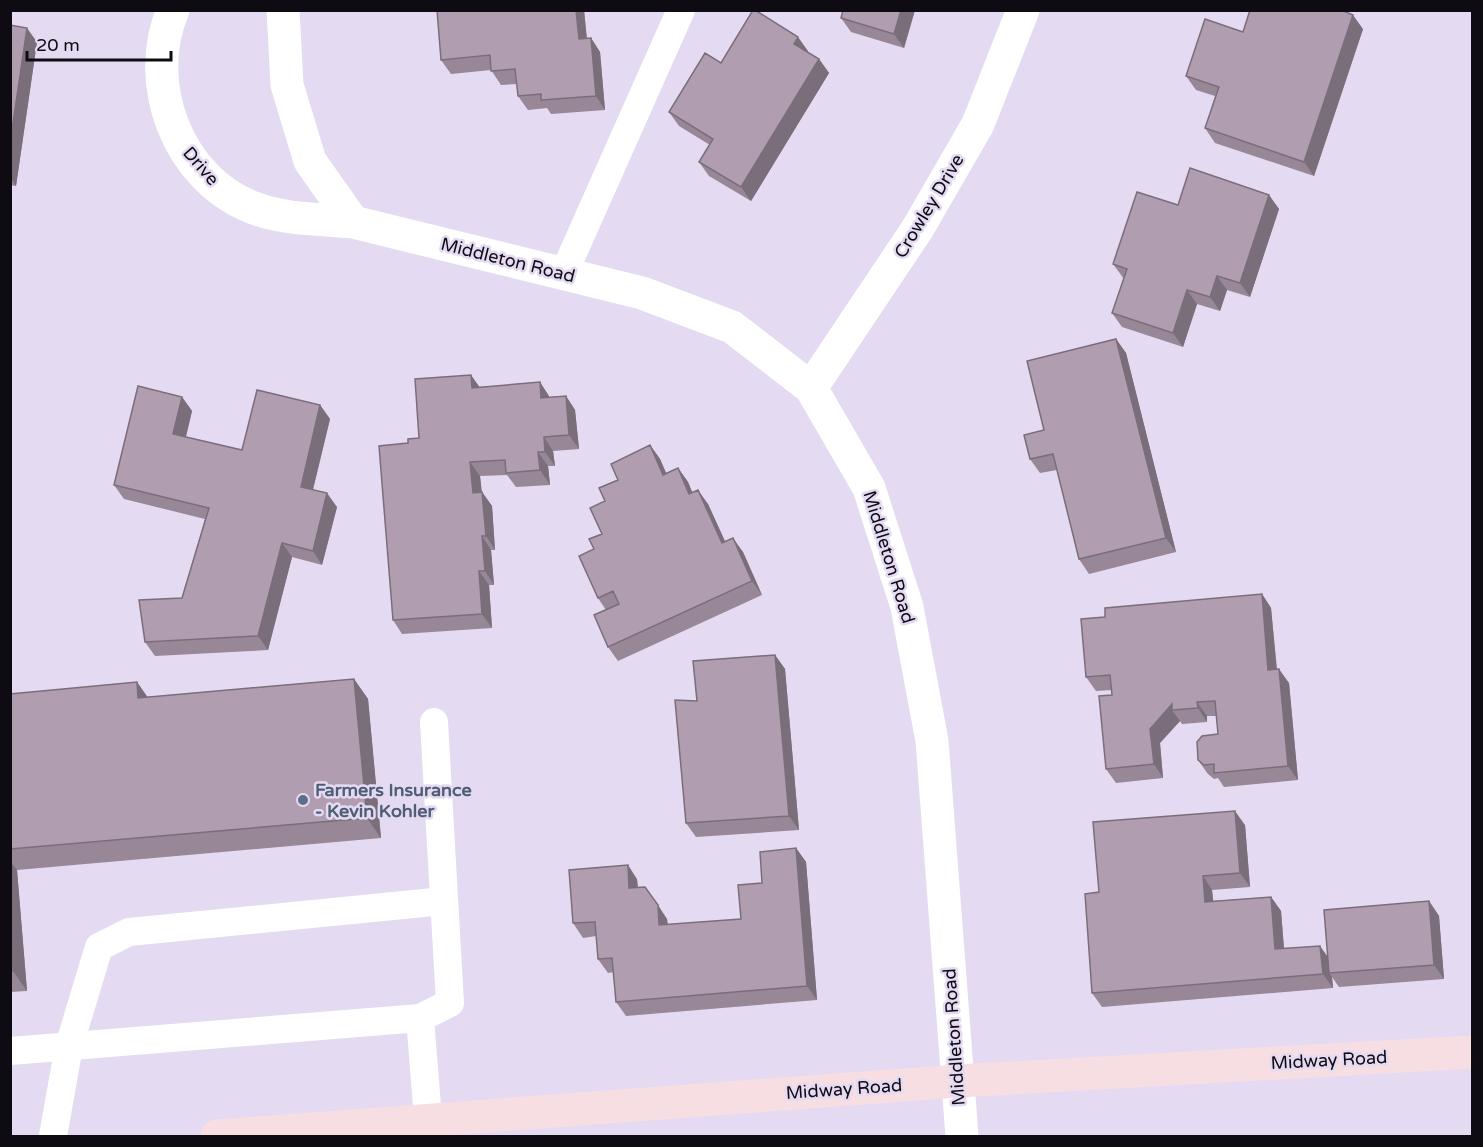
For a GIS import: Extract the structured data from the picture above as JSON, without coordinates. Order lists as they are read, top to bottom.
{
  "streets": {
    "main road": ["Midway Road"],
    "street": ["Drive", "Crowley Drive", "Middleton Road"]
  },
  "crossings": [
    ["Drive", "Middleton Road"],
    ["Crowley Drive", "Middleton Road"],
    ["Middleton Road", "Midway Road"]
  ],
  "places": ["Farmers Insurance - Kevin Kohler"],
  "scale_bar": "20 m"
}
